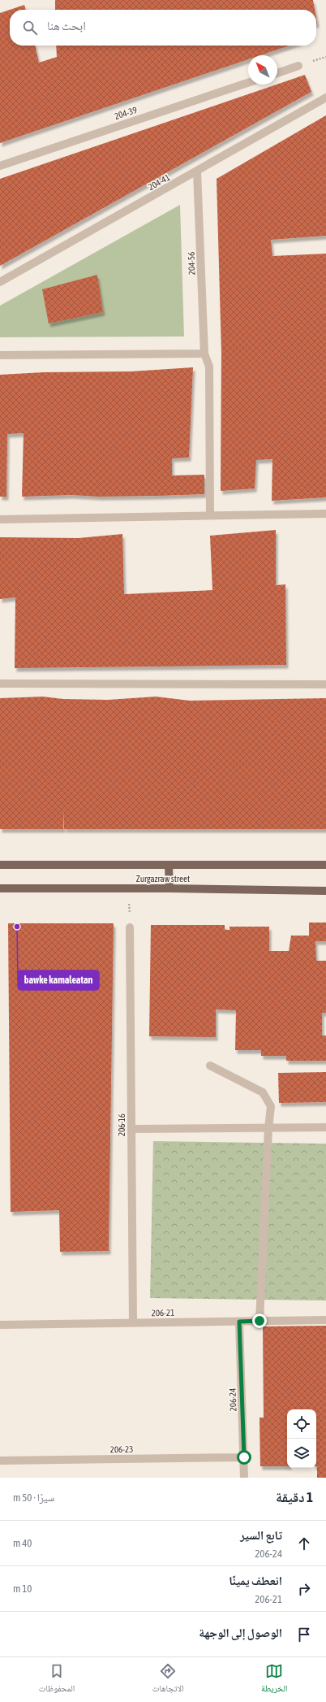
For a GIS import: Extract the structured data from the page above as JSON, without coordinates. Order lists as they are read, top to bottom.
{
  "streets": {
    "main road": ["Zurgazraw street"],
    "street": [
      "204-39",
      "204-41",
      "204-56",
      "206-16",
      "206-21",
      "206-24",
      "206-23"
    ]
  },
  "crossings": [
    ["204-41", "204-56"],
    ["206-16", "206-21"],
    ["206-21", "206-24"],
    ["206-24", "206-23"]
  ],
  "places": ["bawke kamaleatan"],
  "north": "top left",
  "page": {
    "search": "ابحث هنا",
    "heading": ["1 دقيقة", "سيرًا · 50 m"],
    "list": [
      ["تابع السير", "206-24", "40 m"],
      ["انعطف يمينًا", "206-21", "10 m"],
      "الوصول إلى الوجهة"
    ],
    "nav": ["الخريطة", "الاتجاهات", "المحفوظات"]
  }
}
